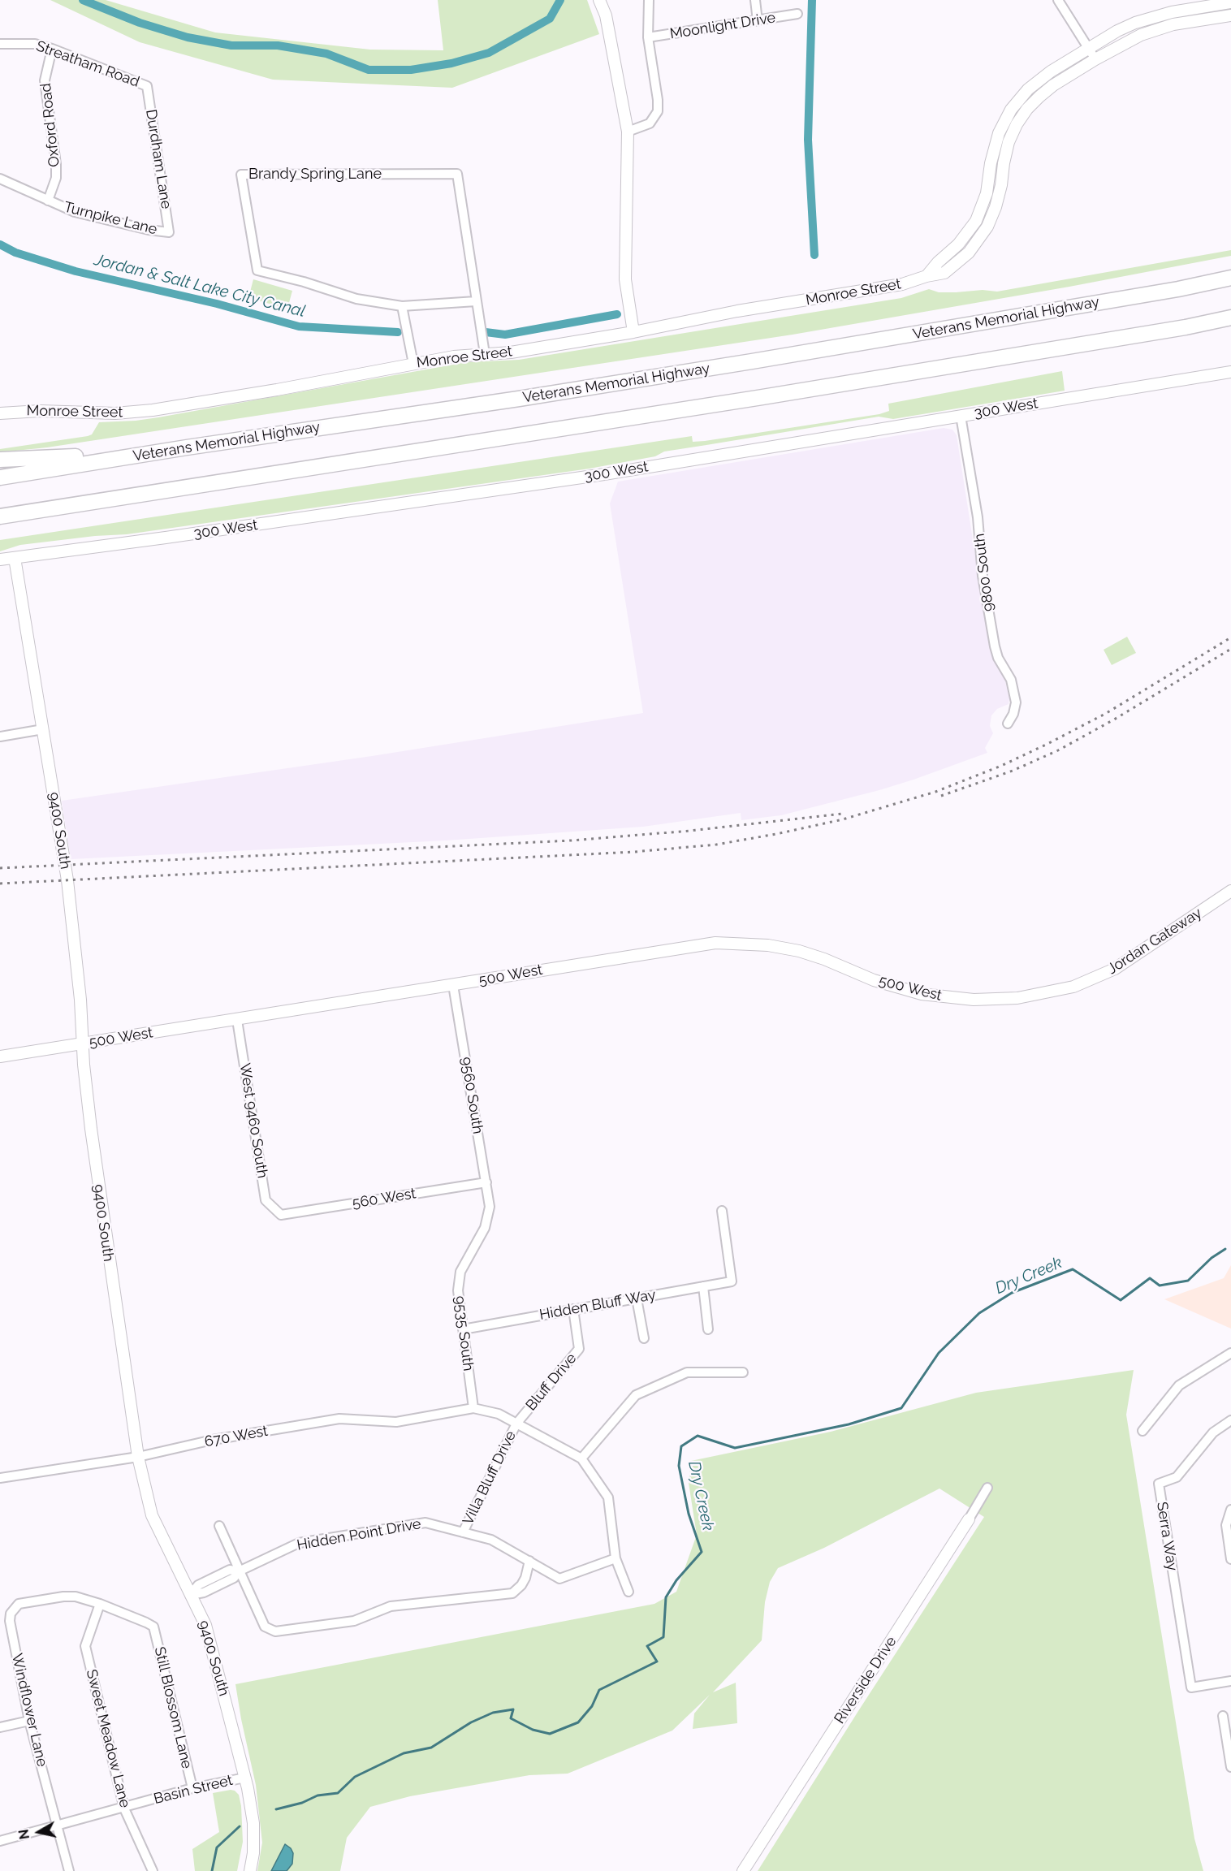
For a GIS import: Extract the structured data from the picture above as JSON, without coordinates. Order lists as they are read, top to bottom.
{
  "streets": {
    "highway": ["Veterans Memorial Highway"],
    "street": [
      "Moonlight Drive",
      "Streatham Road",
      "Oxford Road",
      "Durdham Lane",
      "Brandy Spring Lane",
      "Turnpike Lane",
      "Monroe Street",
      "300 West",
      "9800 South",
      "9400 South",
      "Jordan Gateway",
      "500 West",
      "9560 South",
      "West 9460 South",
      "560 West",
      "Hidden Bluff Way",
      "9535 South",
      "Bluff Drive",
      "670 West",
      "Villa Bluff Drive",
      "Hidden Point Drive",
      "Serra Way",
      "Riverside Drive",
      "Still Blossom Lane",
      "Windflower Lane",
      "Sweet Meadow Lane",
      "Basin Street"
    ]
  },
  "crossings": [
    ["Streatham Road", "Oxford Road"],
    ["Streatham Road", "Durdham Lane"],
    ["Oxford Road", "Turnpike Lane"],
    ["Durdham Lane", "Turnpike Lane"],
    ["300 West", "9800 South"],
    ["300 West", "9400 South"],
    ["9400 South", "500 West"],
    ["9400 South", "670 West"],
    ["9400 South", "Hidden Point Drive"],
    ["9400 South", "Basin Street"],
    ["Jordan Gateway", "500 West"],
    ["500 West", "9560 South"],
    ["500 West", "West 9460 South"],
    ["9560 South", "560 West"],
    ["9560 South", "9535 South"],
    ["West 9460 South", "560 West"],
    ["Hidden Bluff Way", "9535 South"],
    ["Hidden Bluff Way", "Bluff Drive"],
    ["9535 South", "670 West"],
    ["Bluff Drive", "Villa Bluff Drive"],
    ["Villa Bluff Drive", "Hidden Point Drive"],
    ["Still Blossom Lane", "Windflower Lane"],
    ["Still Blossom Lane", "Basin Street"],
    ["Windflower Lane", "Sweet Meadow Lane"],
    ["Windflower Lane", "Basin Street"],
    ["Sweet Meadow Lane", "Basin Street"]
  ],
  "water": ["Jordan & Salt Lake City Canal", "Dry Creek"],
  "north": "left"
}
